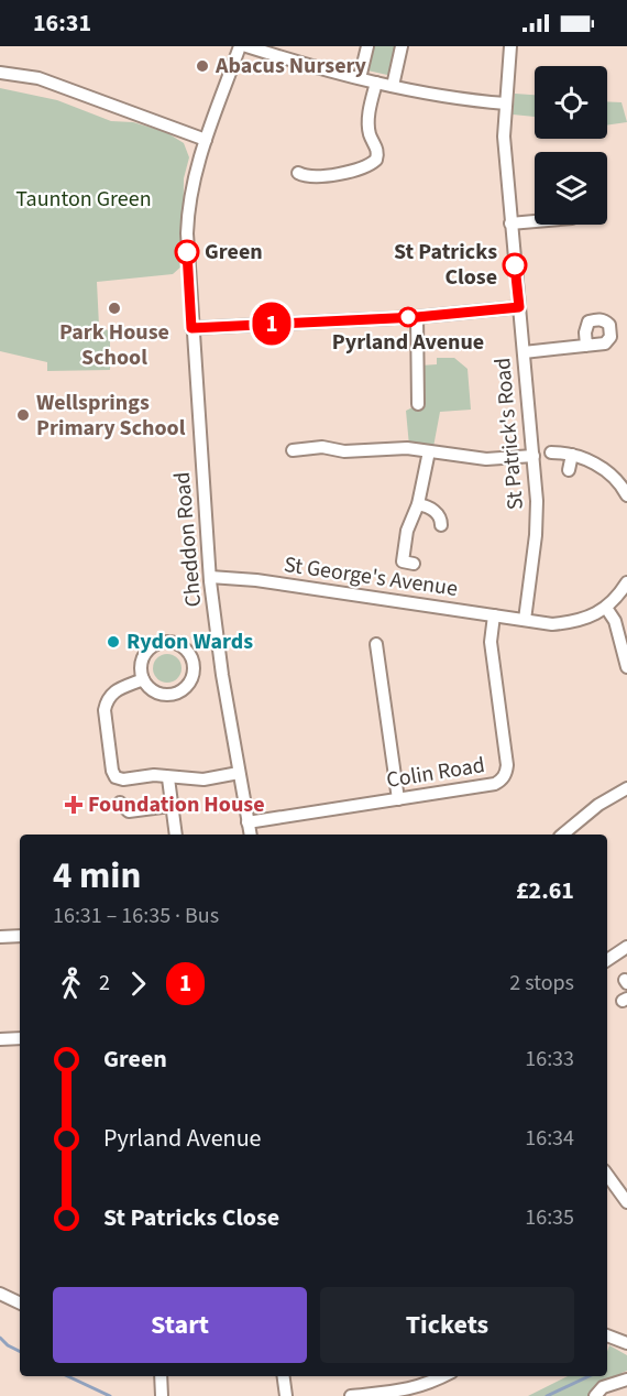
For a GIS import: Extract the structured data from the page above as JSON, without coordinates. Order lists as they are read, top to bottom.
{
  "streets": {
    "street": [
      "St Patrick's Road",
      "Cheddon Road",
      "St George's Avenue",
      "Colin Road"
    ]
  },
  "crossings": [
    ["St Patrick's Road", "St George's Avenue"],
    ["Cheddon Road", "St George's Avenue"],
    ["Cheddon Road", "Colin Road"],
    ["St George's Avenue", "Colin Road"]
  ],
  "parks": ["Taunton Green"],
  "places": {
    "other": [
      "Abacus Nursery",
      "Green",
      "St Patricks Close",
      "Park House School",
      "Pyrland Avenue",
      "Wellsprings Primary School",
      "Rydon Wards"
    ],
    "health": ["Foundation House"]
  },
  "lines": ["bus line 1"],
  "page": {
    "status": "16:31",
    "on_map": "1",
    "heading": ["4 min", "16:31 – 16:35 · Bus", "£2.61"],
    "legs": ["2", "1", "2 stops"],
    "list": [
      {
        "name": "Green",
        "value": "16:33"
      },
      {
        "name": "Pyrland Avenue",
        "value": "16:34"
      },
      {
        "name": "St Patricks Close",
        "value": "16:35"
      }
    ],
    "buttons": ["Start", "Tickets"]
  }
}
